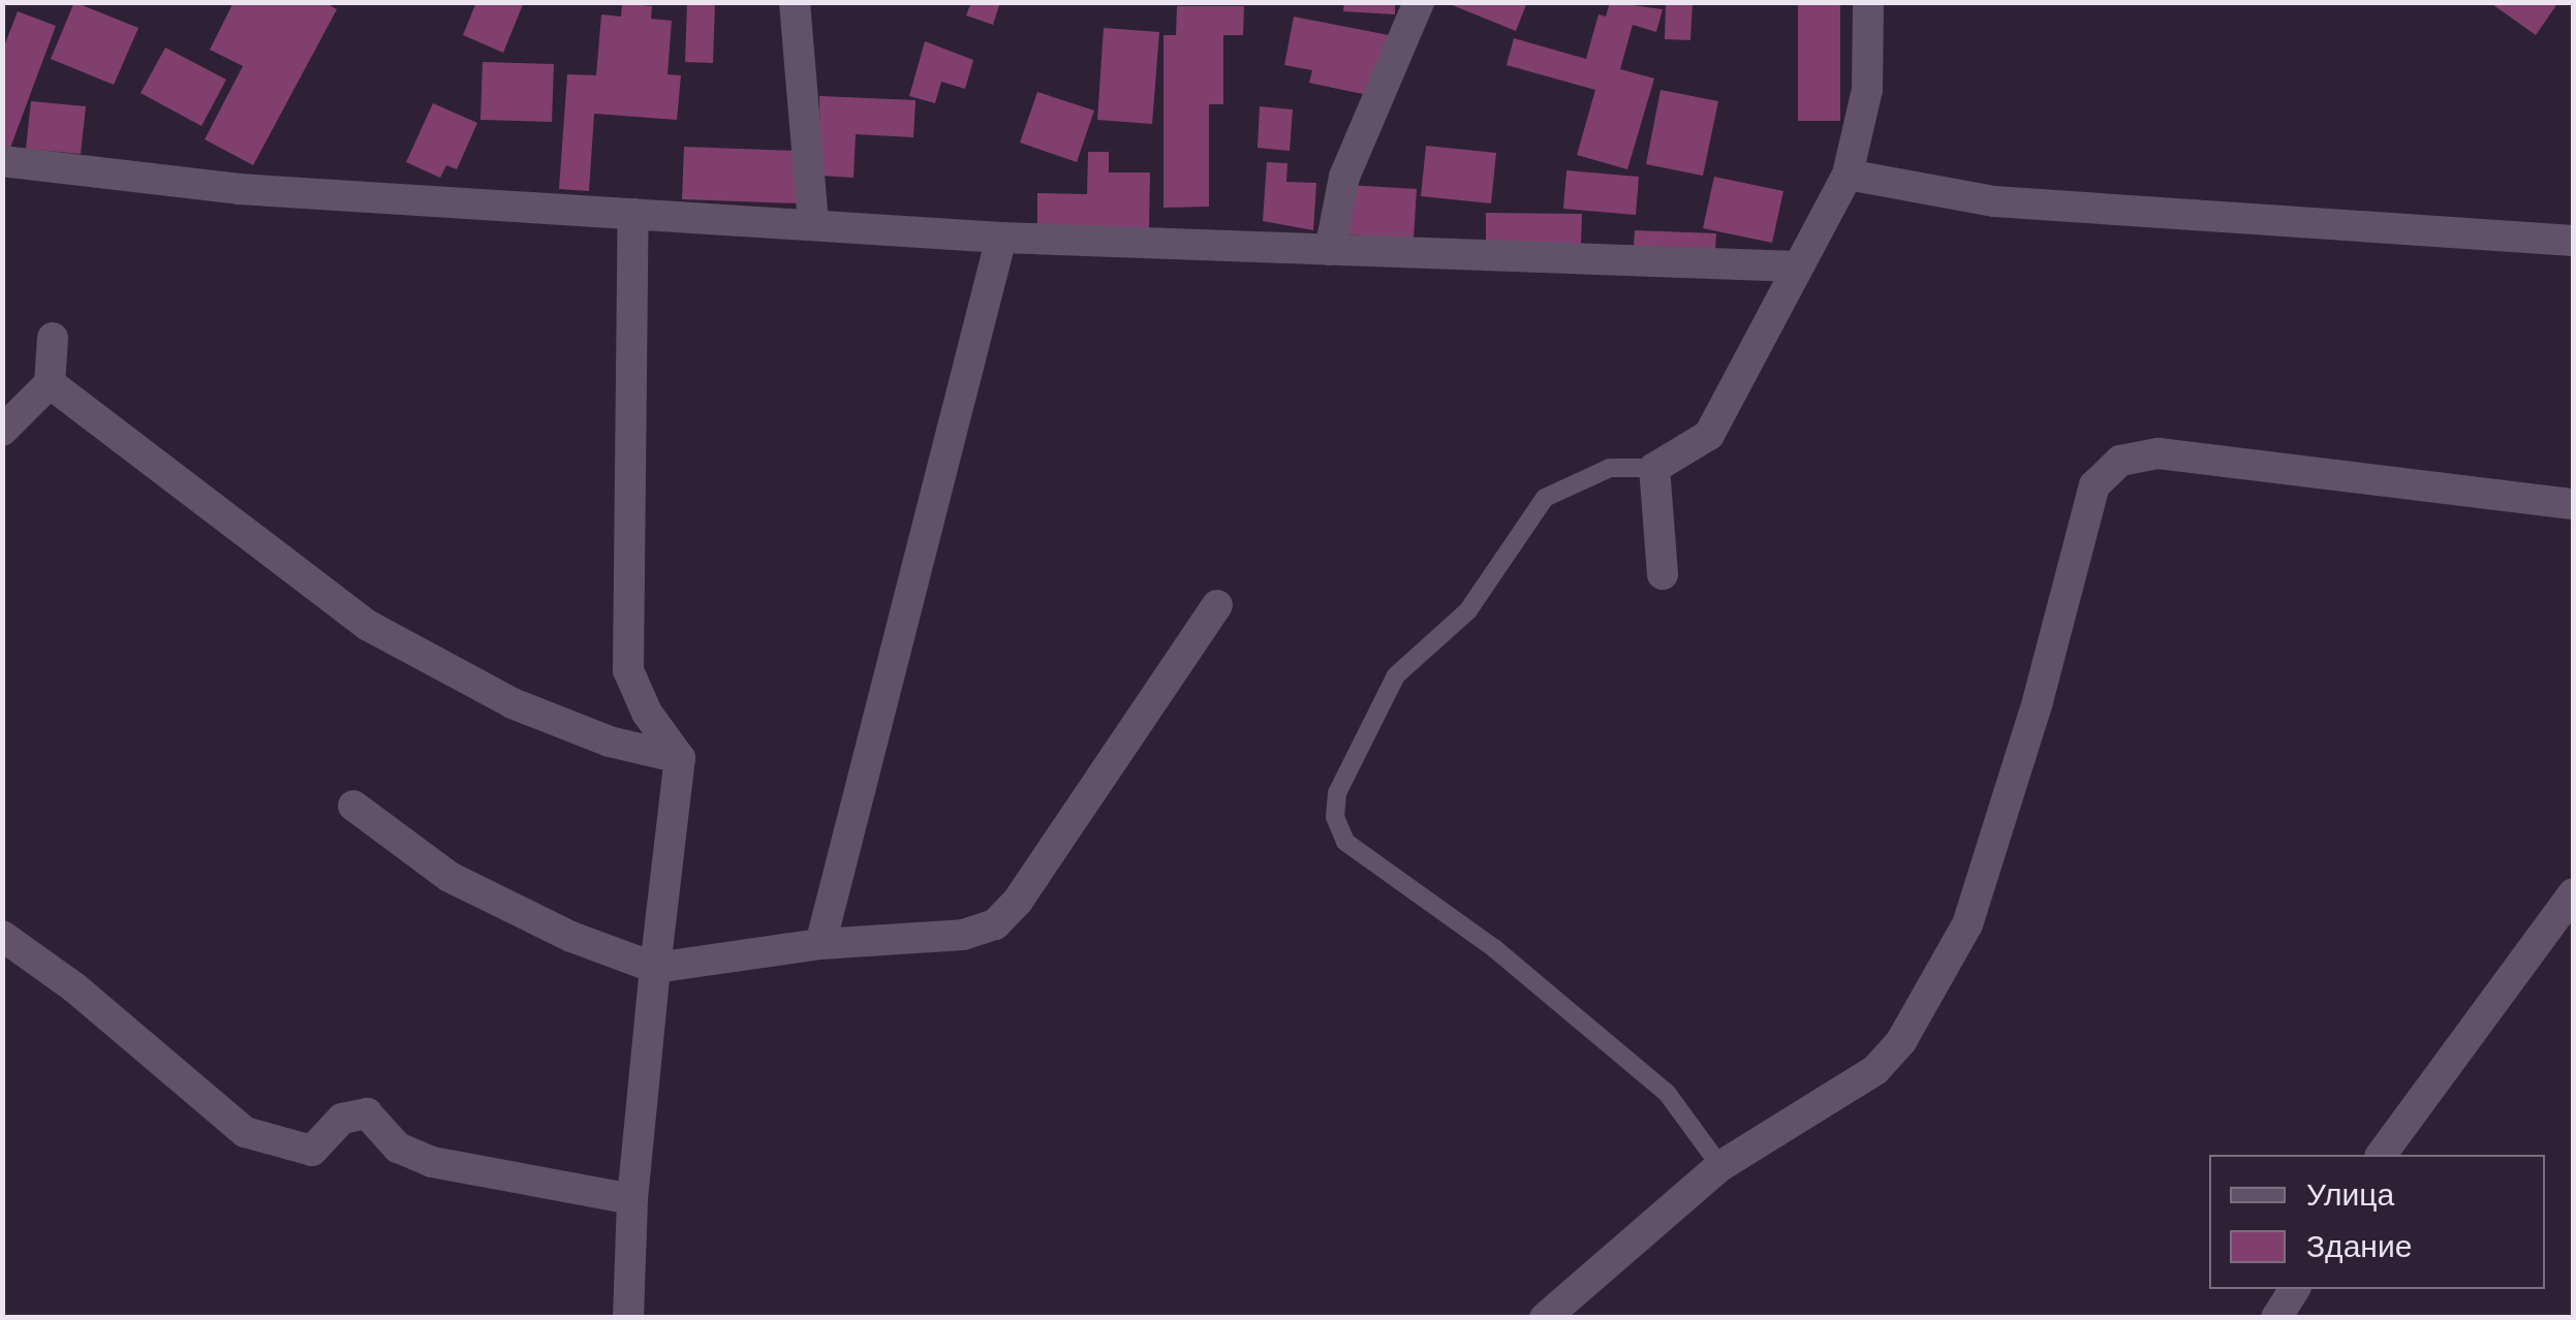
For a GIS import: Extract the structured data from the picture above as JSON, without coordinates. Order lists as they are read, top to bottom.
{
  "legend": ["Улица", "Здание"]
}
